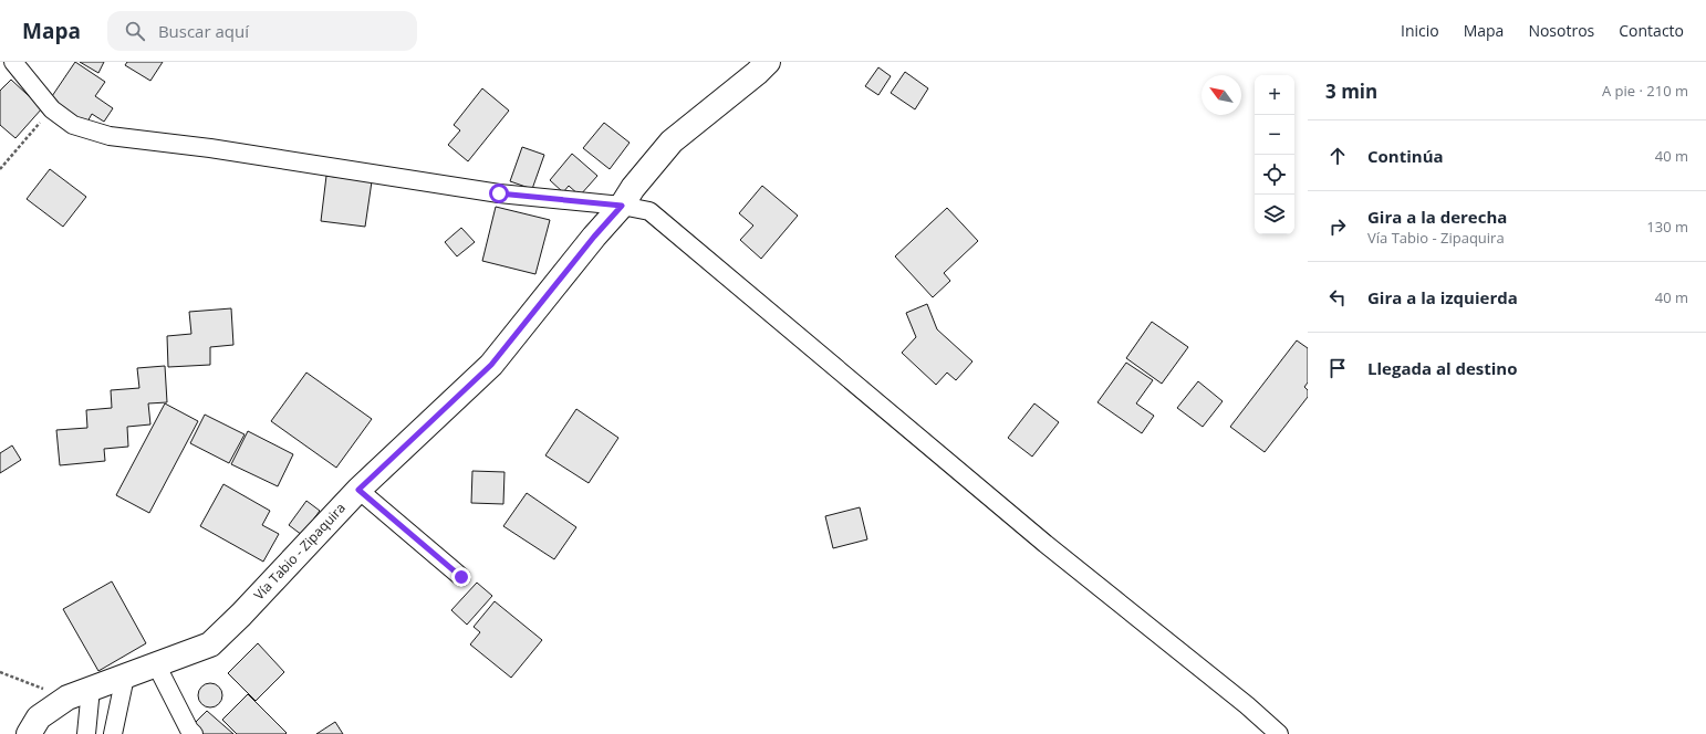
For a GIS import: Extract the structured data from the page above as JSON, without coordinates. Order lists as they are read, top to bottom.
{
  "streets": {
    "street": ["Vía Tabio - Zipaquira"]
  },
  "north": "top left",
  "page": {
    "header": "Mapa",
    "search": "Buscar aquí",
    "nav": [
      "Inicio",
      "Mapa",
      "Nosotros",
      "Contacto"
    ],
    "heading": ["3 min", "A pie · 210 m"],
    "map_buttons": ["+", "−"],
    "list": [
      ["Continúa", "40 m"],
      ["Gira a la derecha", "Vía Tabio - Zipaquira", "130 m"],
      ["Gira a la izquierda", "40 m"],
      "Llegada al destino"
    ]
  }
}
